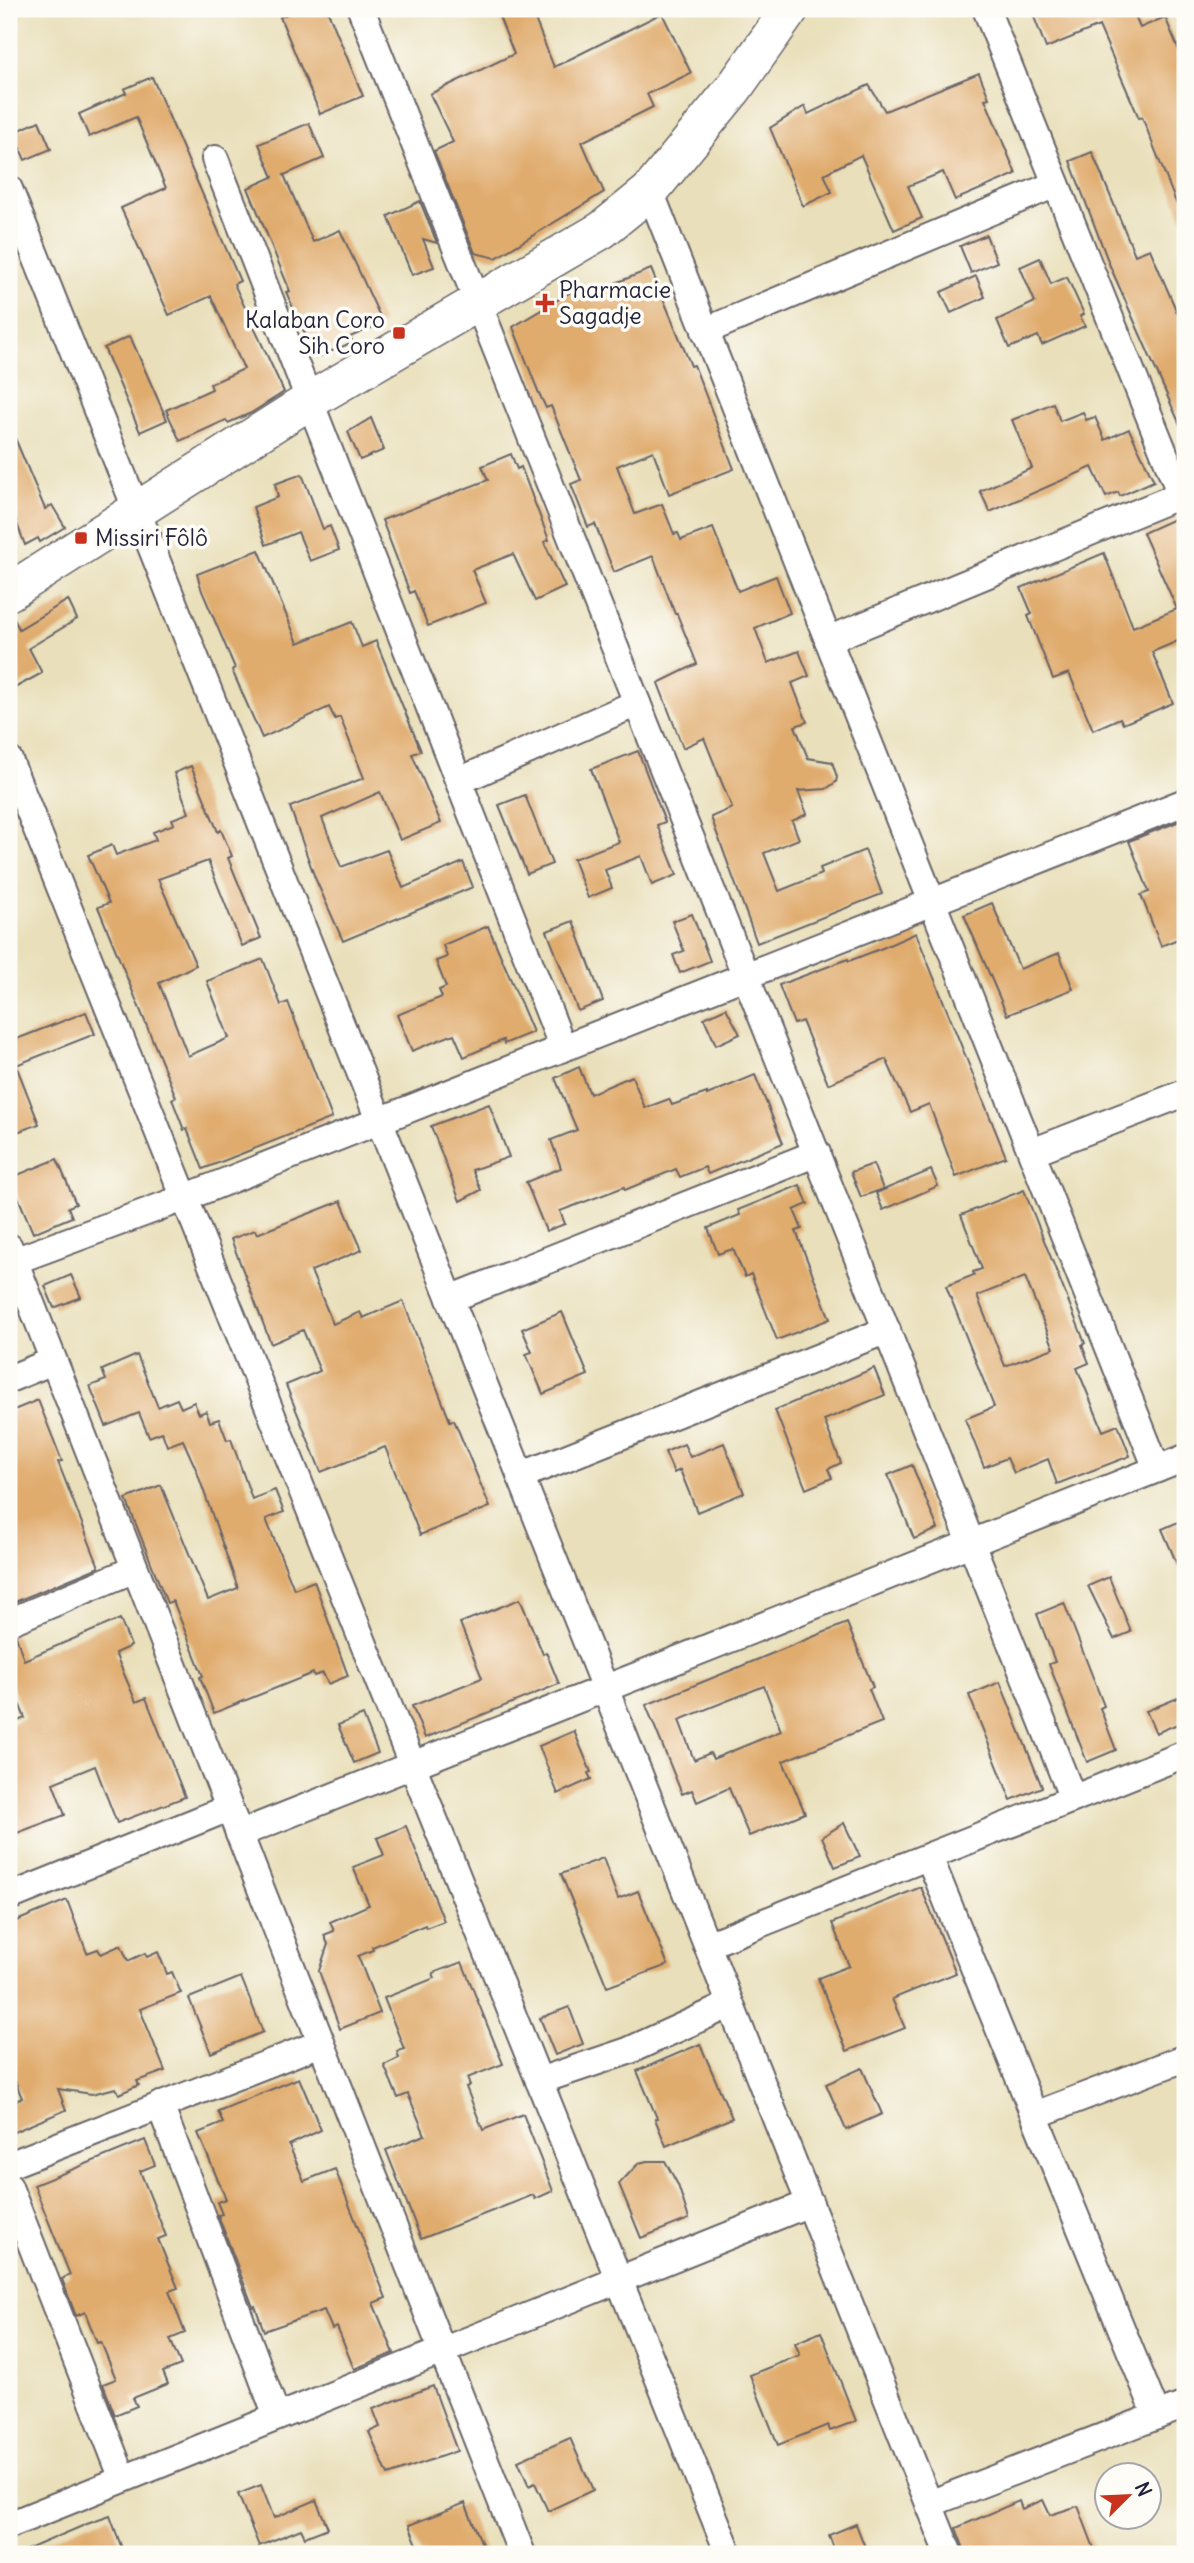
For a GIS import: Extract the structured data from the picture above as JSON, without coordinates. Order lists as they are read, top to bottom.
{
  "places": {
    "health": ["Pharmacie Sagadje"],
    "transit": ["Kalaban Coro Sih Coro", "Missiri Fôlô"]
  },
  "north": "top right"
}
